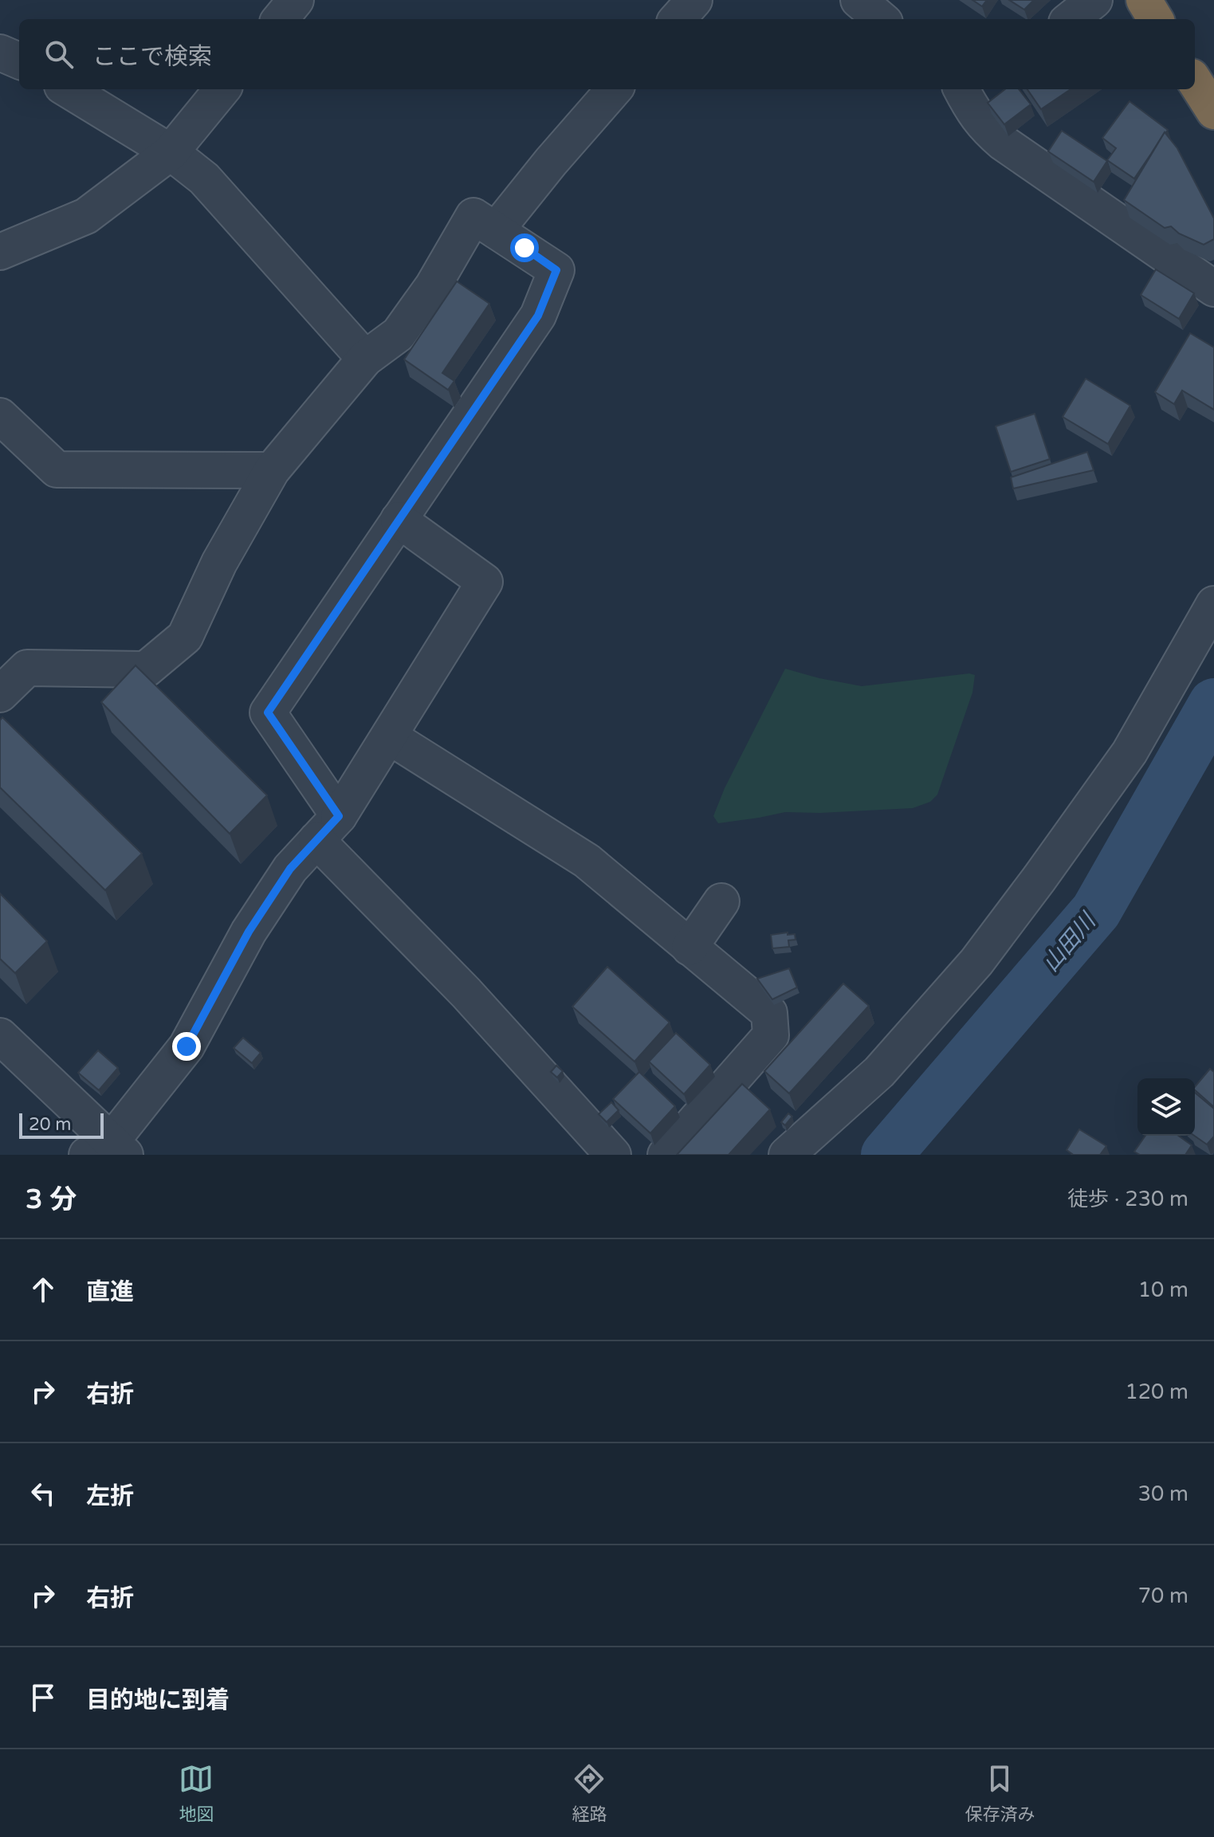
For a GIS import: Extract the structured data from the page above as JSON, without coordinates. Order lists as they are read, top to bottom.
{
  "water": ["山田川"],
  "scale_bar": "20 m",
  "page": {
    "search": "ここで検索",
    "scale": "20 m",
    "heading": ["3 分", "徒歩 · 230 m"],
    "list": [
      ["直進", "10 m"],
      ["右折", "120 m"],
      ["左折", "30 m"],
      ["右折", "70 m"],
      "目的地に到着"
    ],
    "nav": ["地図", "経路", "保存済み"]
  }
}
